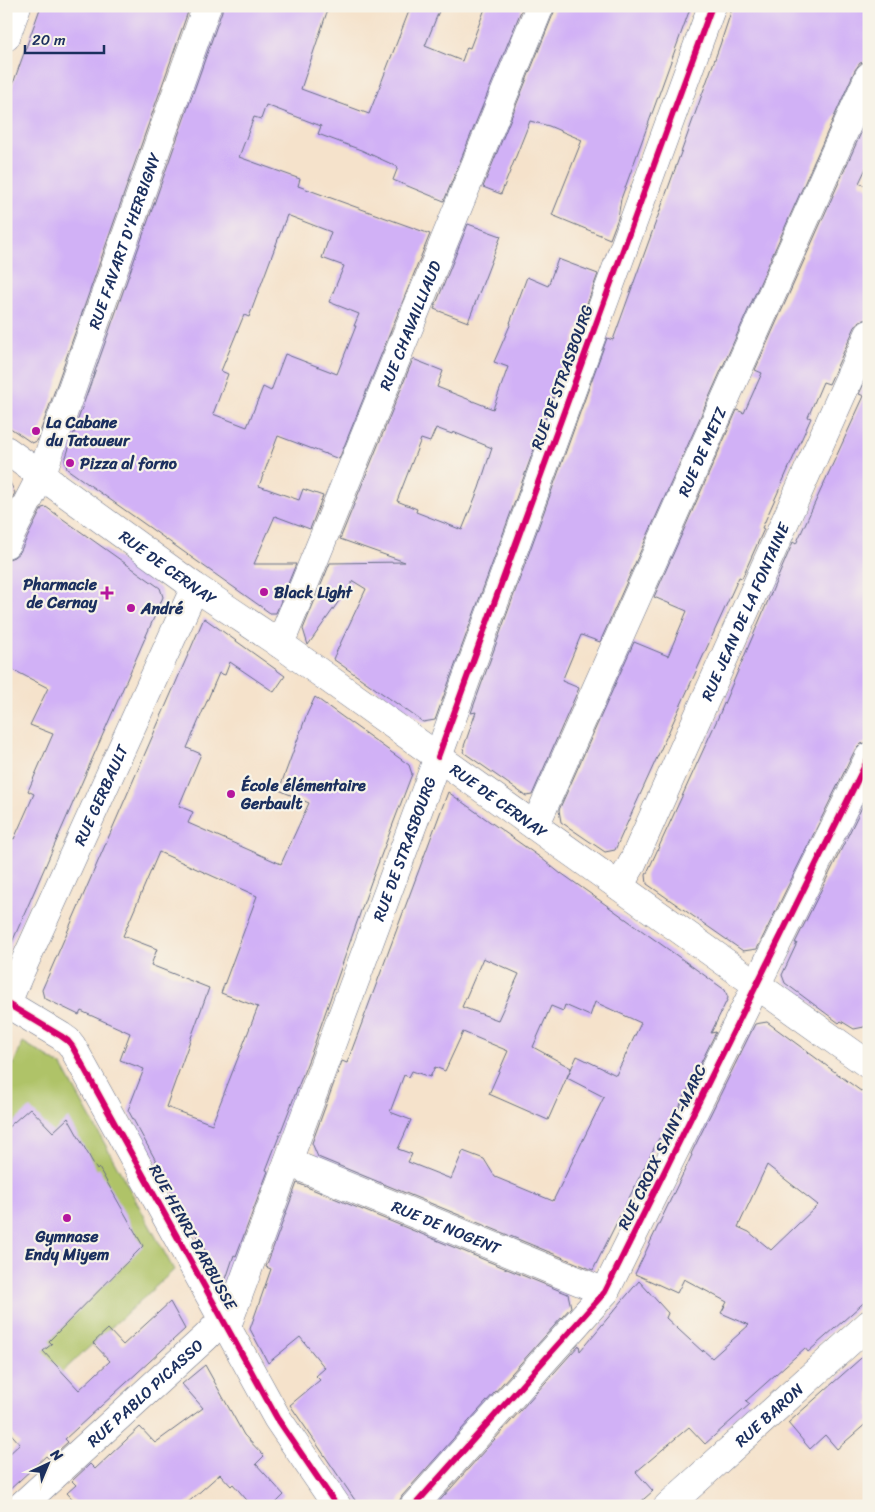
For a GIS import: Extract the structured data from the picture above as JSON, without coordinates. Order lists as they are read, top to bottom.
{
  "streets": {
    "street": [
      "RUE FAVART D'HERBIGNY",
      "RUE CHAVAILLIAUD",
      "RUE DE STRASBOURG",
      "RUE DE METZ",
      "RUE DE CERNAY",
      "RUE JEAN DE LA FONTAINE",
      "RUE GERBAULT",
      "RUE CROIX SAINT-MARC",
      "RUE DE NOGENT",
      "RUE HENRI BARBUSSE",
      "RUE PABLO PICASSO",
      "RUE BARON"
    ]
  },
  "crossings": [
    ["RUE FAVART D'HERBIGNY", "RUE DE CERNAY"],
    ["RUE CHAVAILLIAUD", "RUE DE CERNAY"],
    ["RUE DE STRASBOURG", "RUE DE CERNAY"],
    ["RUE DE STRASBOURG", "RUE DE NOGENT"],
    ["RUE DE STRASBOURG", "RUE HENRI BARBUSSE"],
    ["RUE DE STRASBOURG", "RUE PABLO PICASSO"],
    ["RUE DE METZ", "RUE DE CERNAY"],
    ["RUE DE CERNAY", "RUE JEAN DE LA FONTAINE"],
    ["RUE DE CERNAY", "RUE GERBAULT"],
    ["RUE DE CERNAY", "RUE CROIX SAINT-MARC"],
    ["RUE GERBAULT", "RUE HENRI BARBUSSE"],
    ["RUE CROIX SAINT-MARC", "RUE DE NOGENT"],
    ["RUE HENRI BARBUSSE", "RUE PABLO PICASSO"]
  ],
  "places": {
    "other": [
      "La Cabane du Tatoueur",
      "Pizza al forno",
      "Black Light",
      "André",
      "École élémentaire Gerbault",
      "Gymnase Endy Miyem"
    ],
    "health": ["Pharmacie de Cernay"]
  },
  "scale_bar": "20 m",
  "north": "top right"
}
